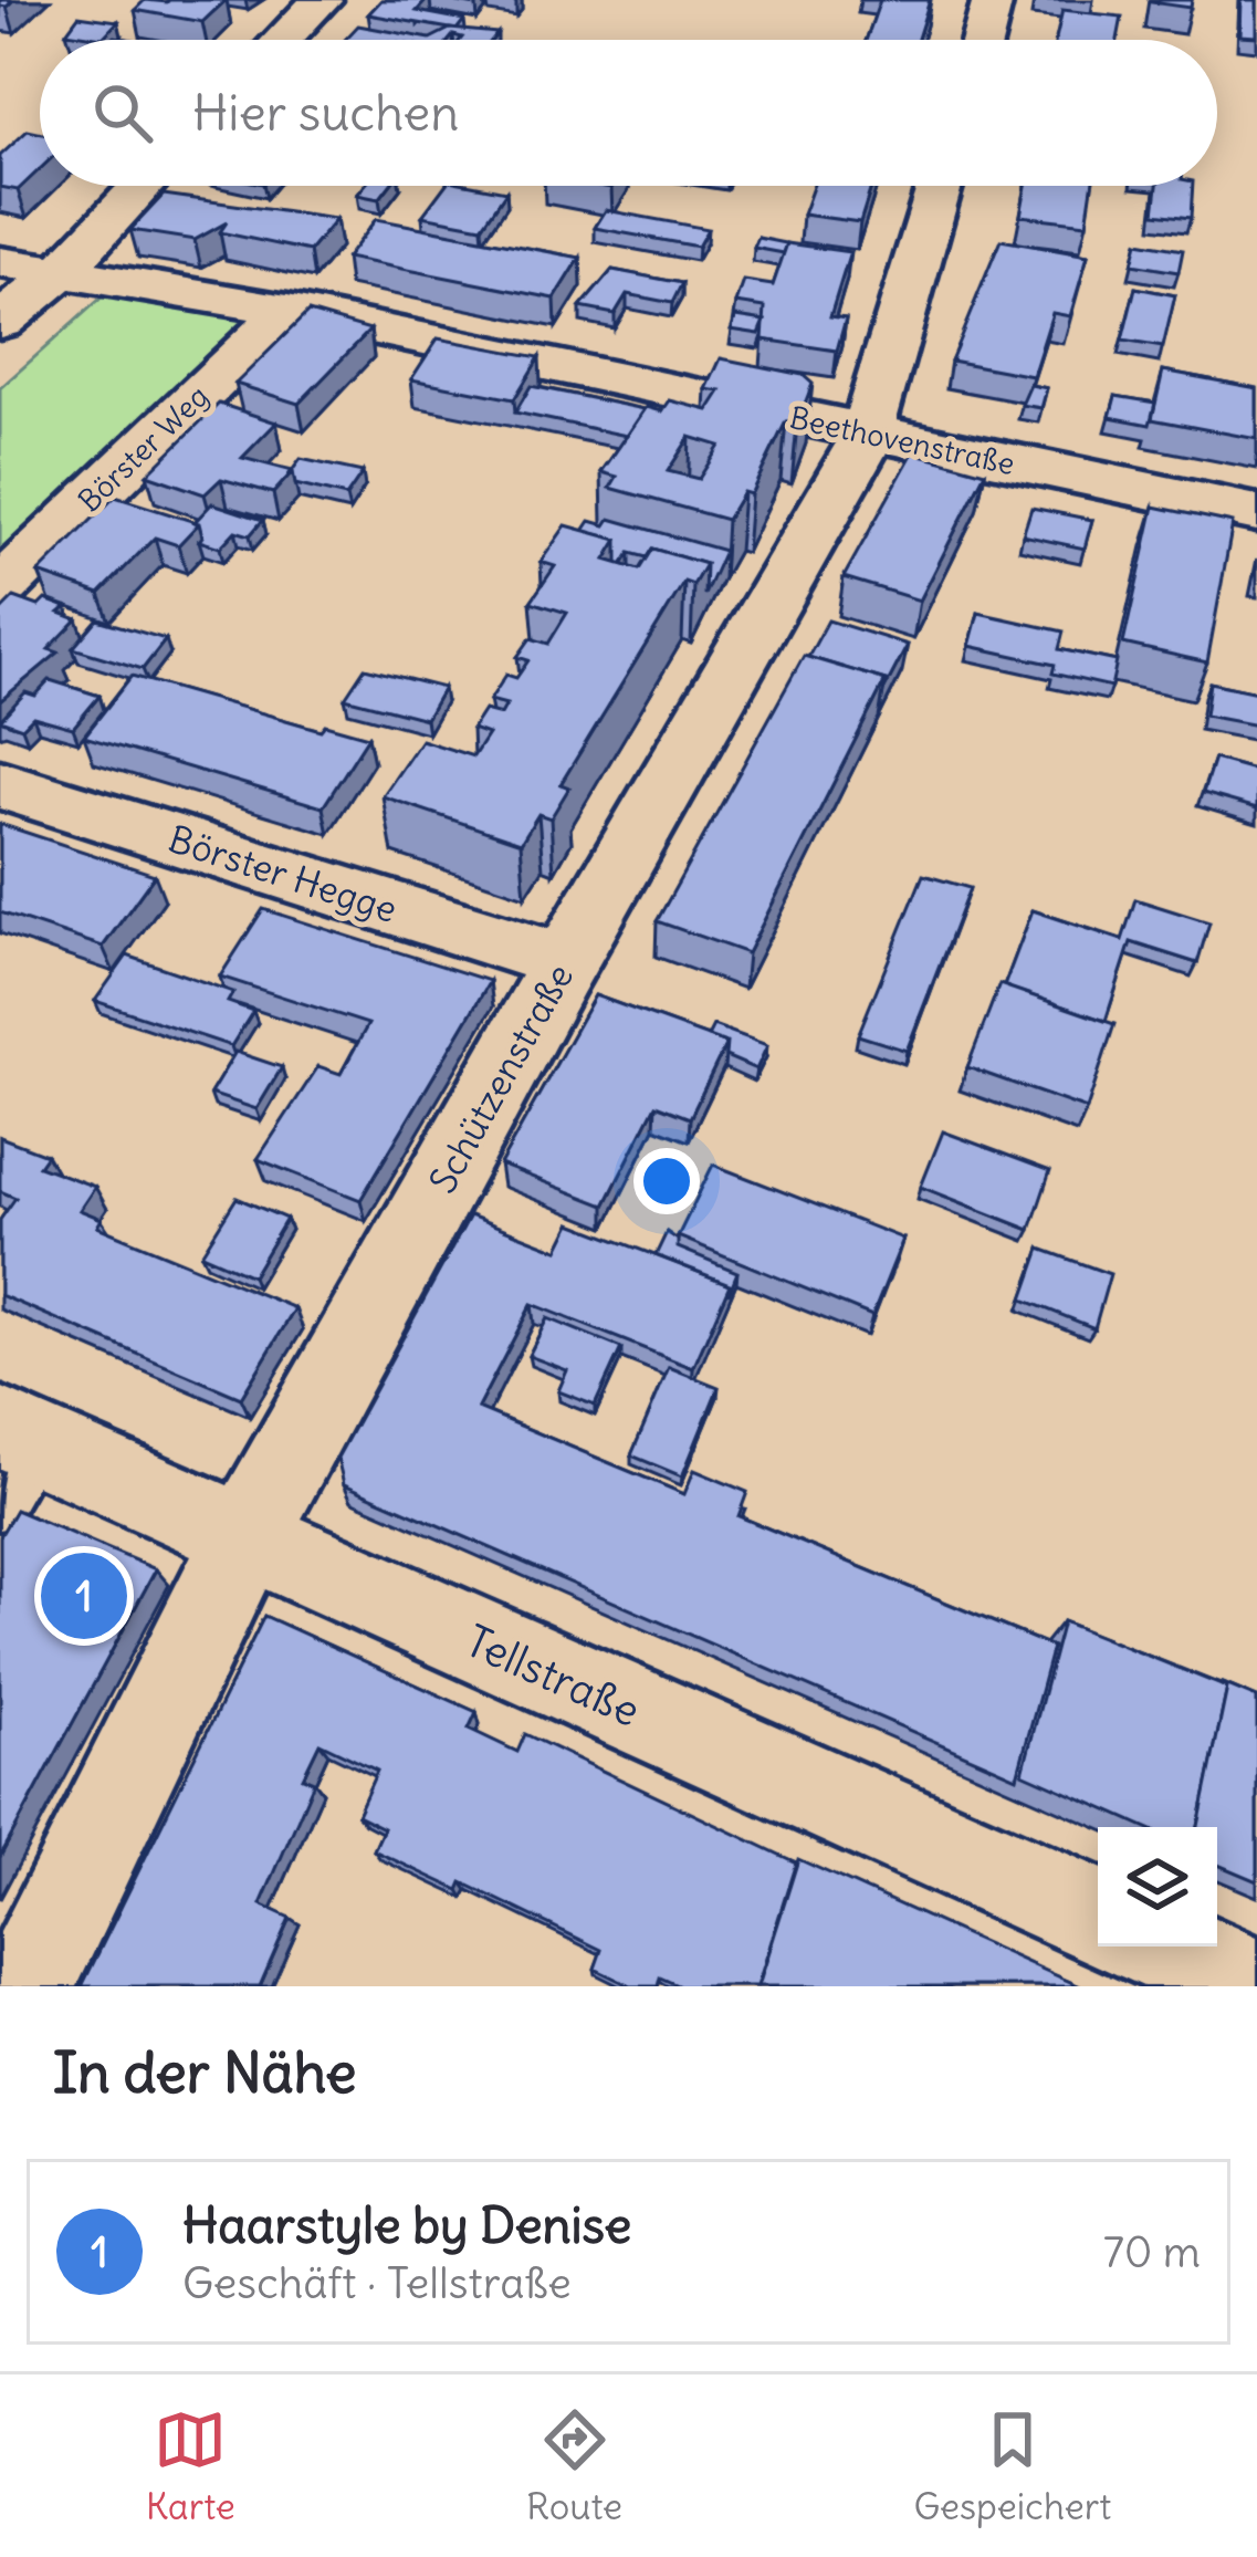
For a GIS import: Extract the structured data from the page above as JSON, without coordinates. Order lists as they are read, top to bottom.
{
  "streets": {
    "street": [
      "Beethovenstraße",
      "Börster Weg",
      "Börster Hegge",
      "Schützenstraße",
      "Tellstraße"
    ]
  },
  "crossings": [
    ["Beethovenstraße", "Börster Weg"],
    ["Beethovenstraße", "Schützenstraße"],
    ["Börster Hegge", "Schützenstraße"],
    ["Schützenstraße", "Tellstraße"]
  ],
  "page": {
    "search": "Hier suchen",
    "pins": "1",
    "heading": "In der Nähe",
    "list": [
      {
        "mark": "1",
        "name": "Haarstyle by Denise",
        "note": "Geschäft · Tellstraße",
        "value": "70 m"
      }
    ],
    "nav": ["Karte", "Route", "Gespeichert"]
  }
}
